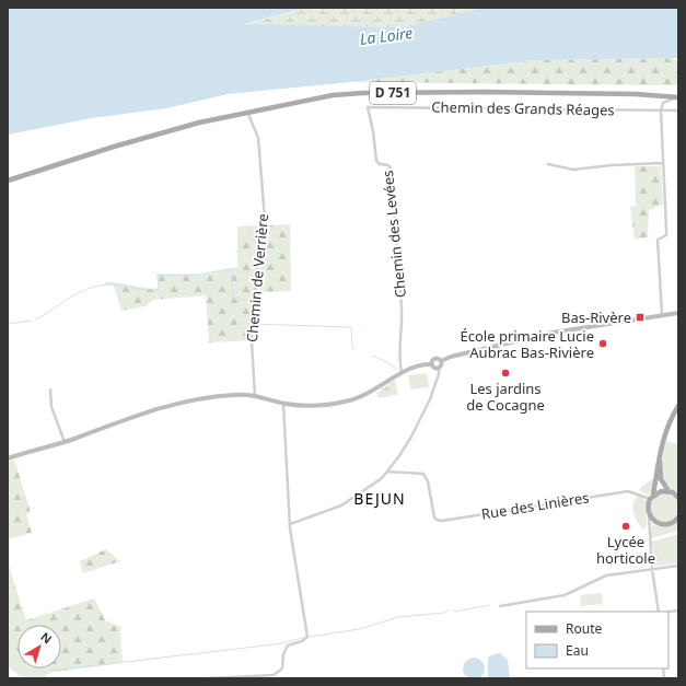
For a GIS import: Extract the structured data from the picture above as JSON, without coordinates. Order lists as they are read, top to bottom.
{
  "streets": {
    "main road": ["D 751"],
    "street": [
      "Chemin des Grands Réages",
      "Chemin des Levées",
      "Chemin de Verrière",
      "Rue des Linières"
    ]
  },
  "crossings": [
    ["D 751", "Chemin de Verrière"],
    ["Chemin des Grands Réages", "Chemin des Levées"]
  ],
  "districts": ["BEJUN"],
  "water": ["La Loire"],
  "places": {
    "transit": ["Bas-Rivère"],
    "other": ["École primaire Lucie Aubrac Bas-Rivière", "Les jardins de Cocagne", "Lycée horticole"]
  },
  "legend": ["Route", "Eau"],
  "north": "top right"
}
